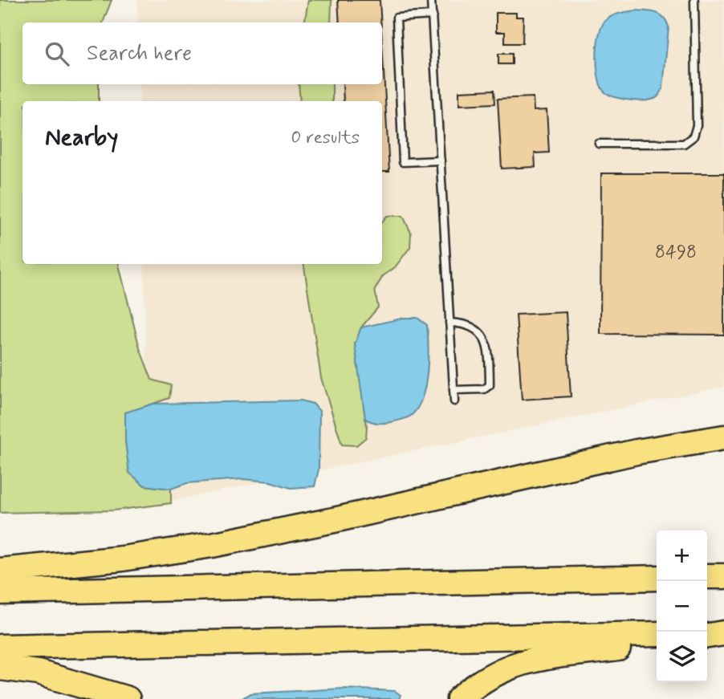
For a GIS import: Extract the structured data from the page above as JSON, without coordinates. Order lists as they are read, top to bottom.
{
  "house_numbers": ["8498"],
  "page": {
    "search": "Search here",
    "heading": ["Nearby", "0 results"],
    "map_buttons": ["+", "−"]
  }
}
